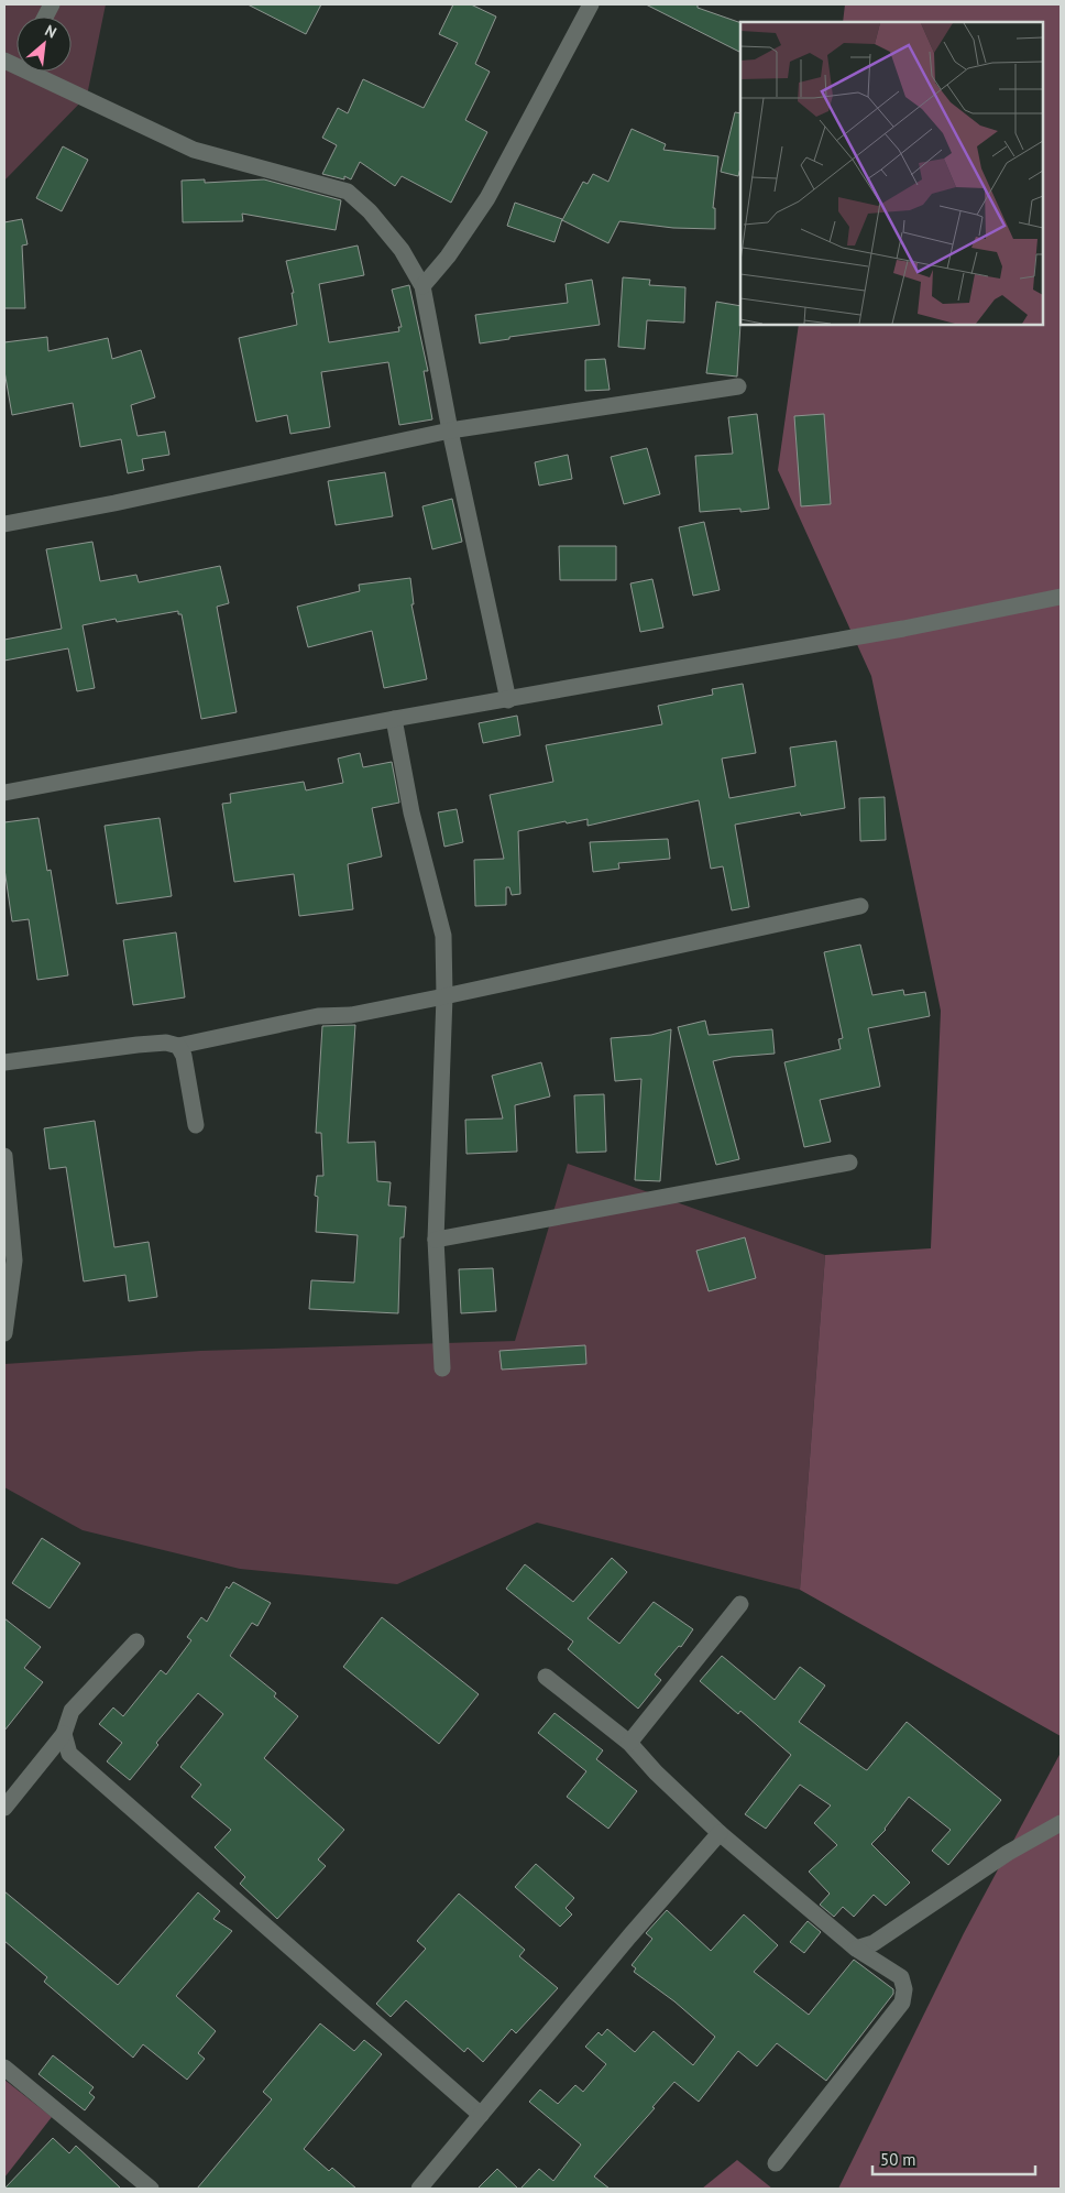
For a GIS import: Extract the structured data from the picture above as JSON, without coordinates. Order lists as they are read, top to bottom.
{
  "scale_bar": "50 m",
  "north": "top right"
}
